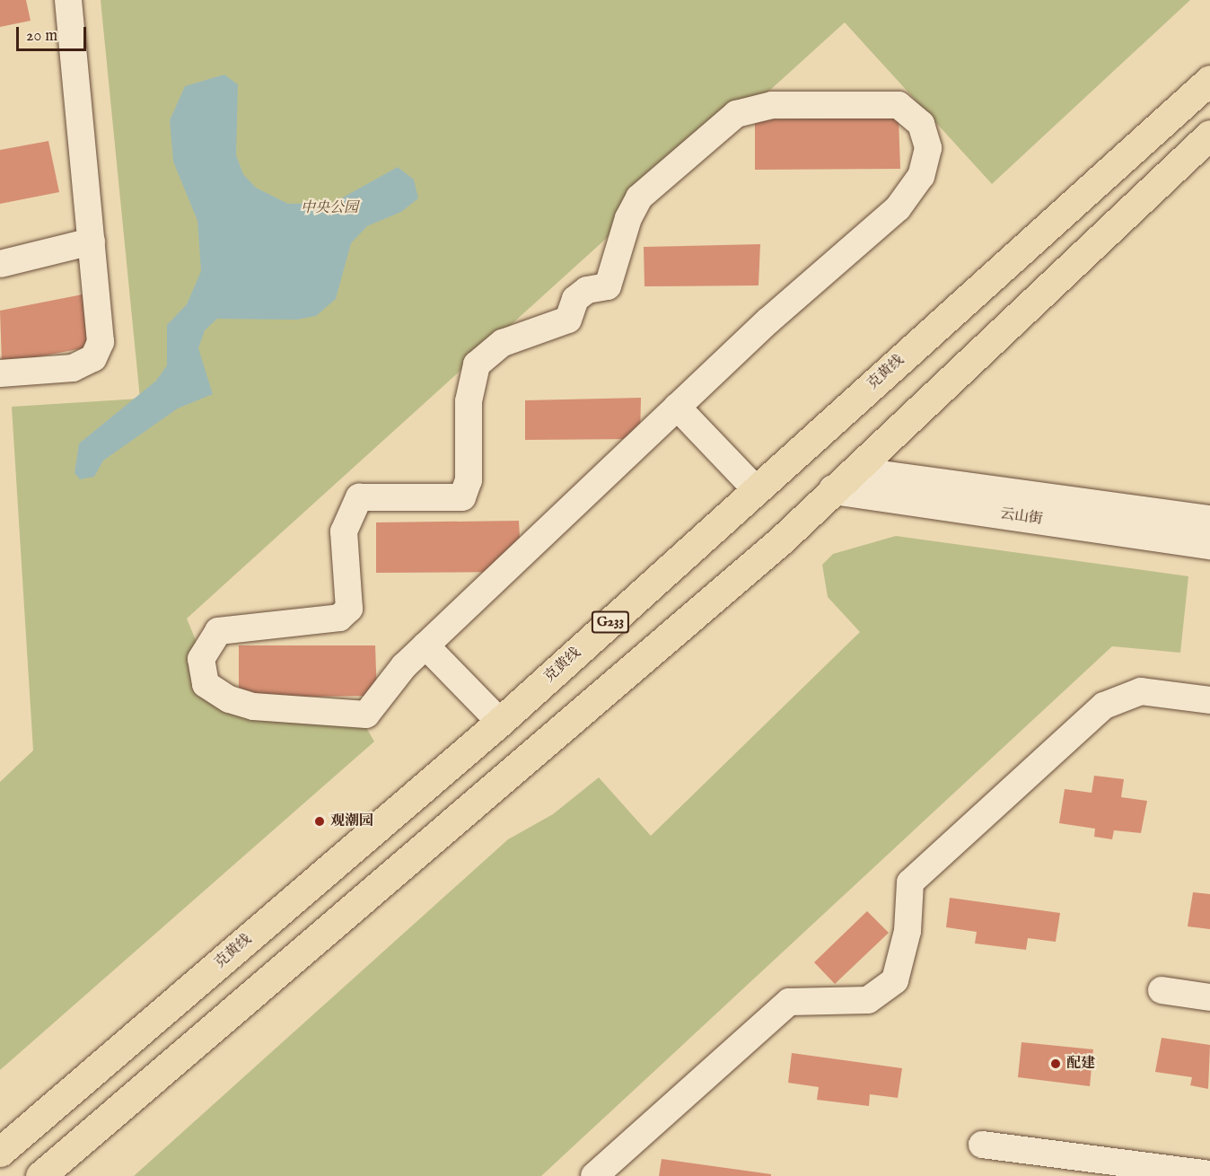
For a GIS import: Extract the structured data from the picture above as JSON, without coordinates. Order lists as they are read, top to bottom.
{
  "streets": {
    "highway": ["克黄线", "G233"],
    "street": ["云山街"]
  },
  "parks": ["中央公园"],
  "places": ["观潮园", "配建"],
  "scale_bar": "20 m"
}
